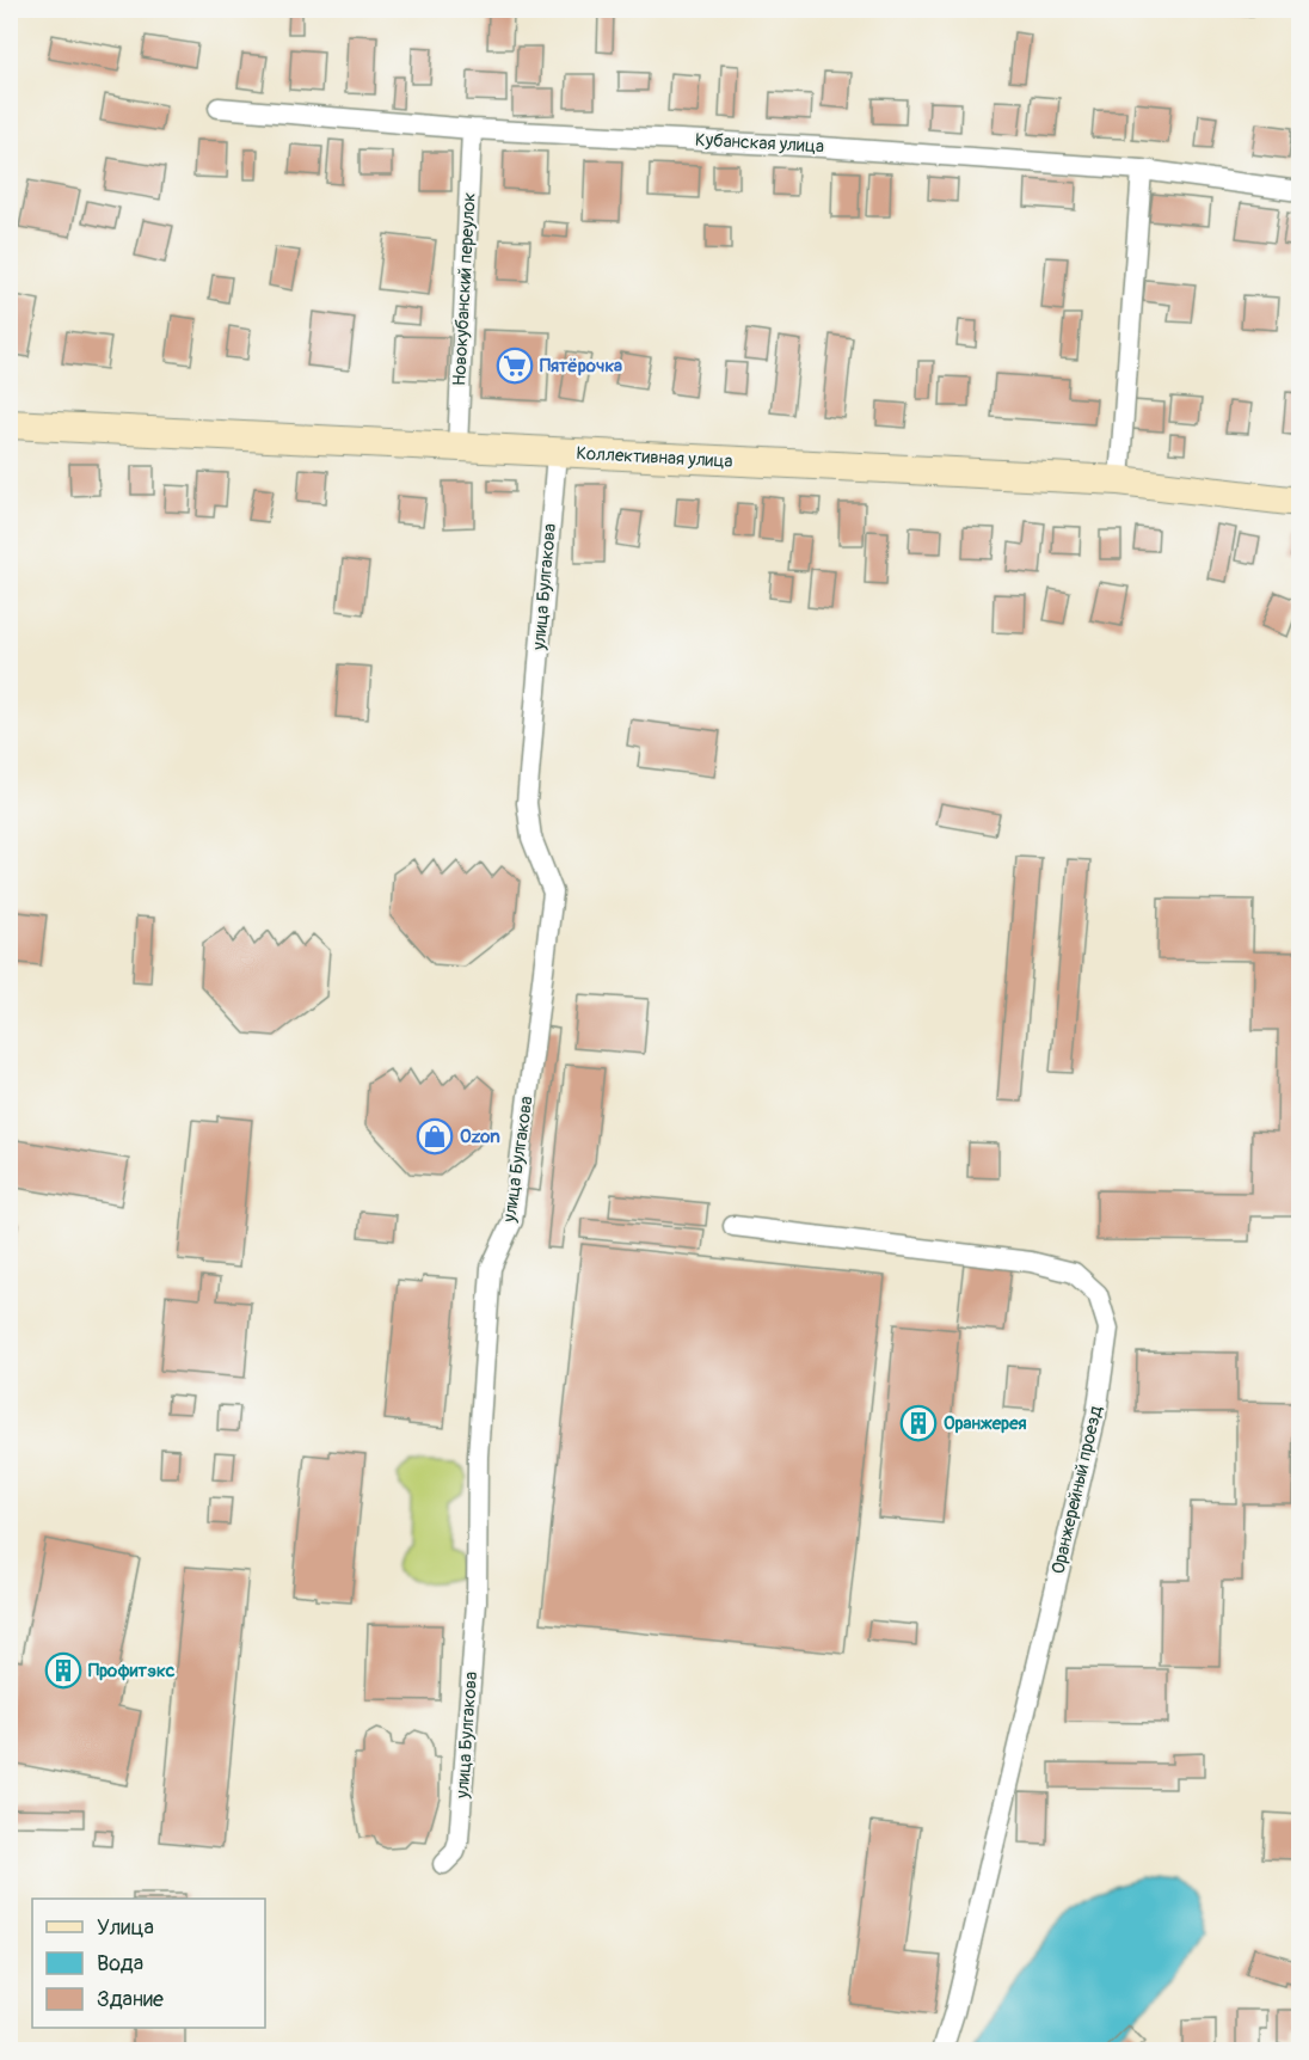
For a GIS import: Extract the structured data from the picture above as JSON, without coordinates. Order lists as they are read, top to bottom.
{
  "streets": {
    "street": [
      "Кубанская улица",
      "Новокубанский переулок",
      "Коллективная улица",
      "улица Булгакова",
      "Оранжерейный проезд"
    ]
  },
  "crossings": [
    ["Кубанская улица", "Новокубанский переулок"],
    ["Новокубанский переулок", "Коллективная улица"],
    ["Коллективная улица", "улица Булгакова"]
  ],
  "places": {
    "supermarket": ["Пятёрочка"],
    "shop": ["Ozon"],
    "building": ["Оранжерея", "Профитэкс"]
  },
  "legend": ["Улица", "Вода", "Здание"]
}
